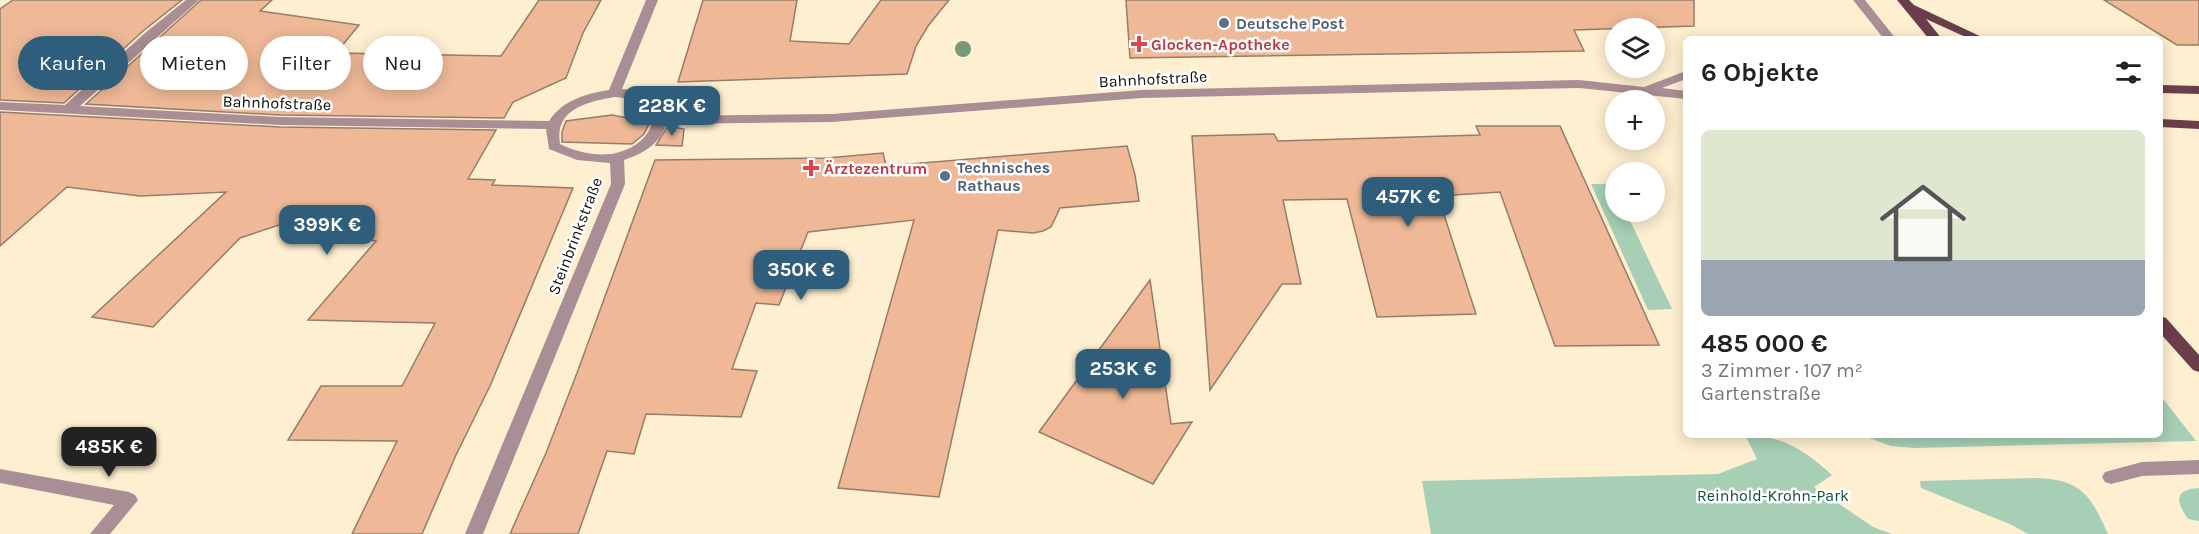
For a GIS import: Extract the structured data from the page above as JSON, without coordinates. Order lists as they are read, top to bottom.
{
  "streets": {
    "street": ["Bahnhofstraße", "Steinbrinkstraße"]
  },
  "crossings": [
    ["Bahnhofstraße", "Steinbrinkstraße"]
  ],
  "parks": ["Reinhold-Krohn-Park"],
  "places": {
    "other": ["Deutsche Post", "Technisches Rathaus"],
    "health": ["Glocken-Apotheke", "Ärztezentrum"]
  },
  "page": {
    "map_buttons": ["+", "−"],
    "chip": [
      "Kaufen",
      "Mieten",
      "Filter",
      "Neu"
    ],
    "heading": "6 Objekte",
    "price": [
      "228K €",
      "457K €",
      "399K €",
      "350K €",
      "253K €",
      "485K €"
    ],
    "list": [
      {
        "name": "485 000 €",
        "note": "3 Zimmer · 107 m² · Gartenstraße"
      }
    ]
  }
}
